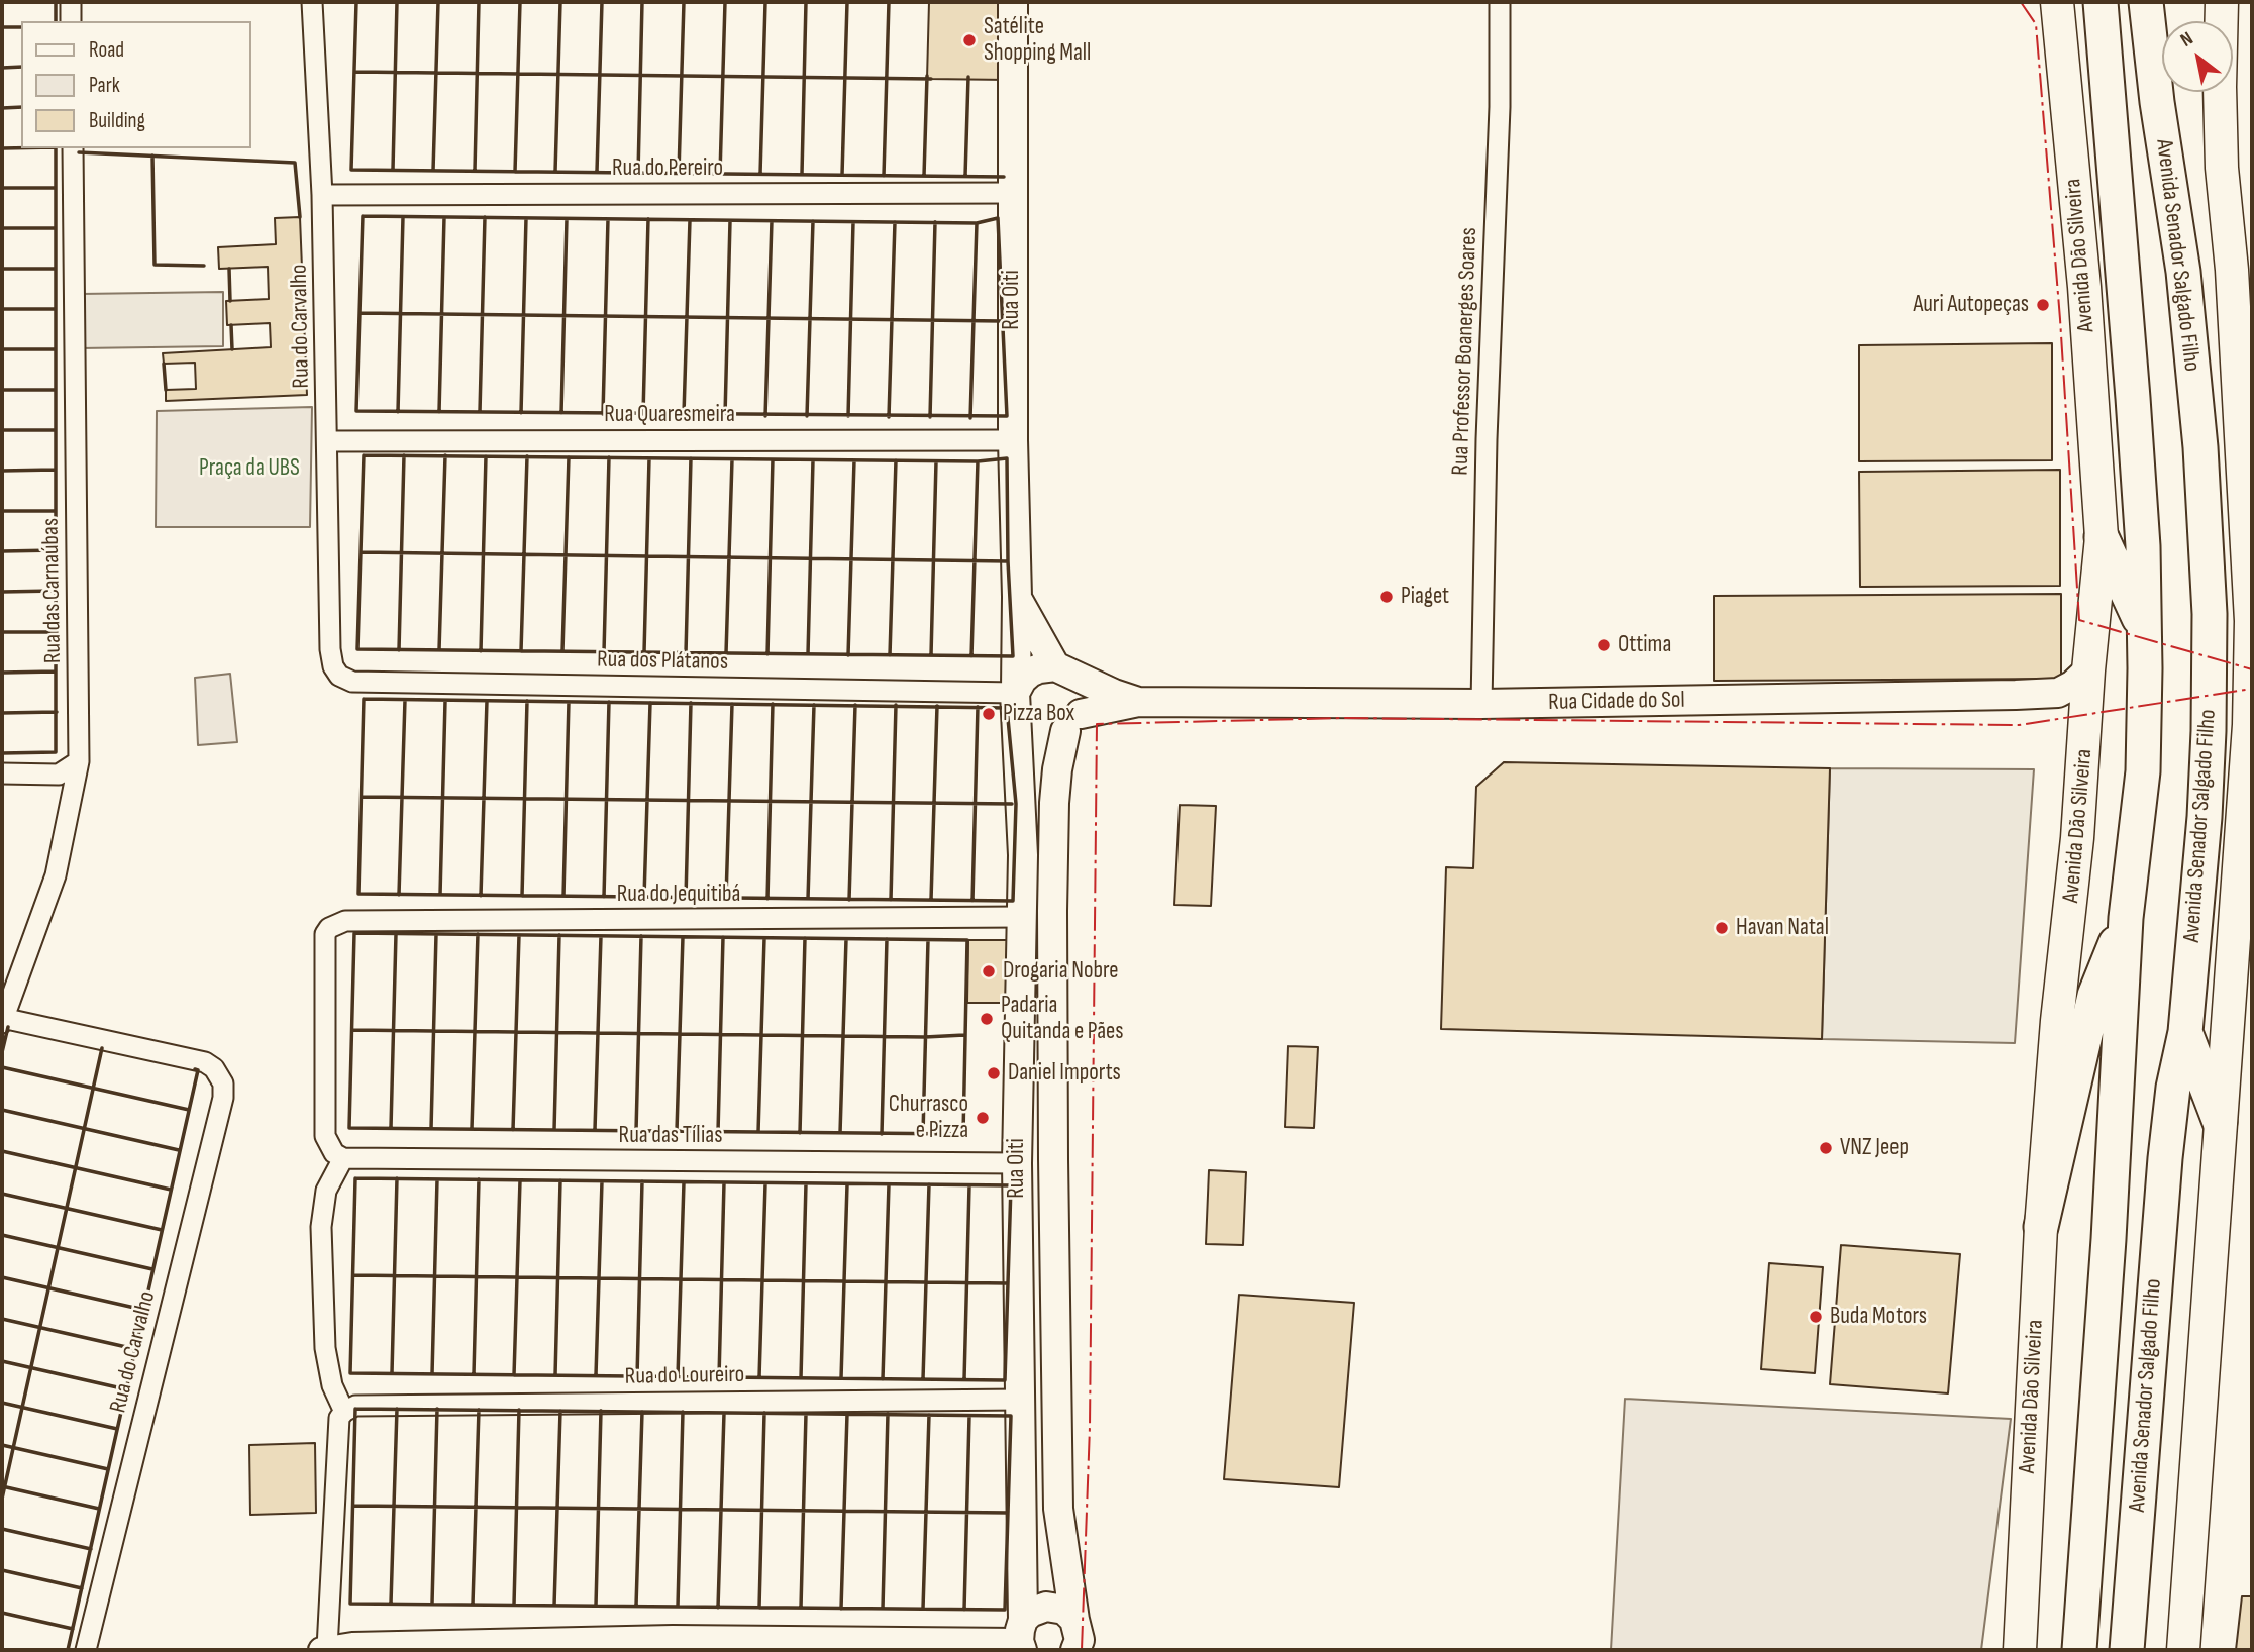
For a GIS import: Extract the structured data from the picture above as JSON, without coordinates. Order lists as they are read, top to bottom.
{
  "streets": {
    "highway": ["Avenida Senador Salgado Filho"],
    "main road": ["Avenida Dão Silveira", "Rua Oiti", "Rua Cidade do Sol"],
    "street": [
      "Rua do Pereiro",
      "Rua do Carvalho",
      "Rua Professor Boanerges Soares",
      "Rua Quaresmeira",
      "Rua das Carnaúbas",
      "Rua dos Plátanos",
      "Rua do Jequitibá",
      "Rua das Tílias",
      "Rua do Loureiro"
    ]
  },
  "crossings": [
    ["Rua do Pereiro", "Rua Oiti"],
    ["Rua do Pereiro", "Rua do Carvalho"],
    ["Avenida Dão Silveira", "Rua Cidade do Sol"],
    ["Rua Oiti", "Rua Quaresmeira"],
    ["Rua Oiti", "Rua dos Plátanos"],
    ["Rua Oiti", "Rua Cidade do Sol"],
    ["Rua Oiti", "Rua do Jequitibá"],
    ["Rua Oiti", "Rua das Tílias"],
    ["Rua Oiti", "Rua do Loureiro"],
    ["Rua do Carvalho", "Rua Quaresmeira"],
    ["Rua do Carvalho", "Rua das Carnaúbas"],
    ["Rua do Carvalho", "Rua dos Plátanos"],
    ["Rua Professor Boanerges Soares", "Rua Cidade do Sol"],
    ["Rua dos Plátanos", "Rua Cidade do Sol"],
    ["Rua do Jequitibá", "Rua das Tílias"]
  ],
  "parks": ["Praça da UBS"],
  "places": [
    "Satélite Shopping Mall",
    "Auri Autopeças",
    "Piaget",
    "Ottima",
    "Pizza Box",
    "Havan Natal",
    "Drogaria Nobre",
    "Padaria Quitanda e Pães",
    "Daniel Imports",
    "Churrasco e Pizza",
    "VNZ Jeep",
    "Buda Motors"
  ],
  "legend": ["Road", "Park", "Building"],
  "north": "top left"
}
